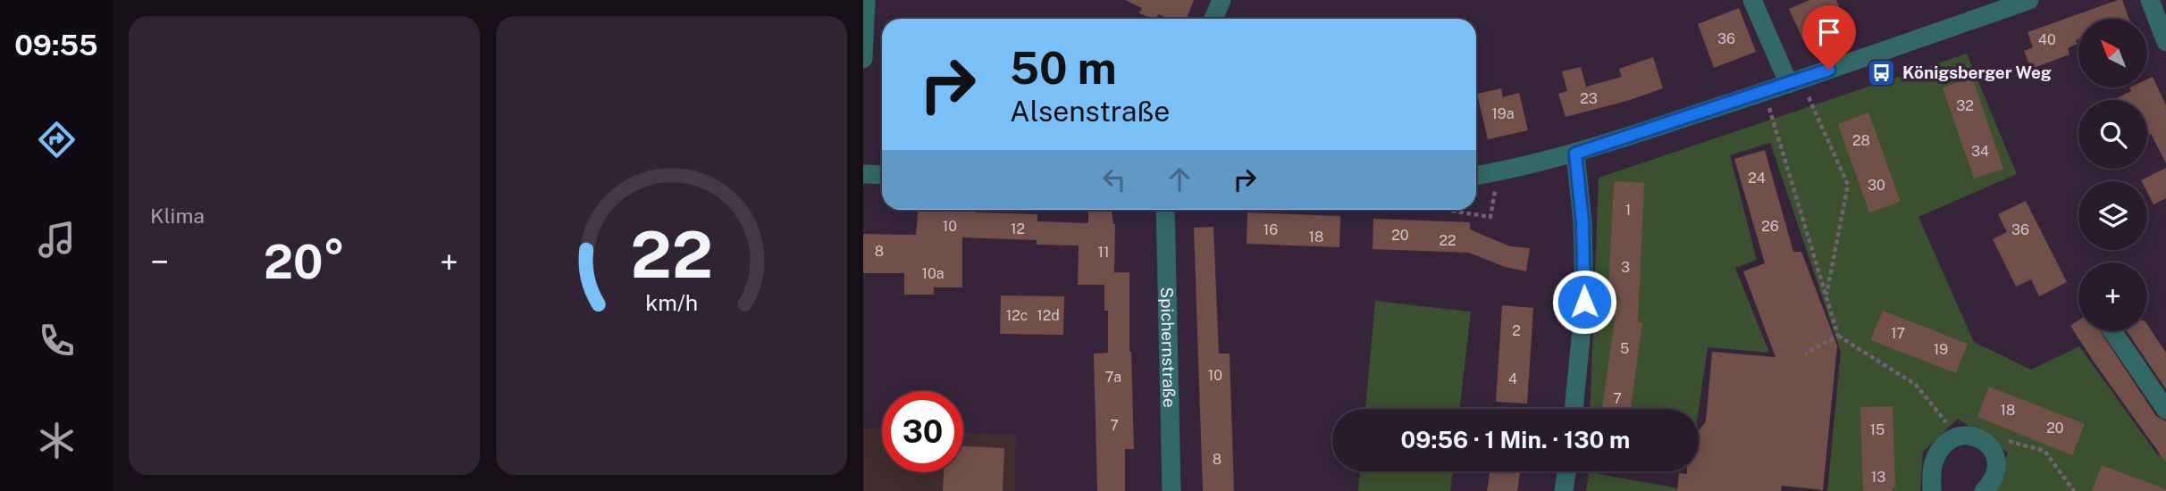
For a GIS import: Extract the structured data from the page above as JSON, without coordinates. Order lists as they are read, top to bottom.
{
  "streets": {
    "street": ["Spichernstraße"]
  },
  "places": {
    "bus stop": ["Königsberger Weg"]
  },
  "house_numbers": [
    "36",
    "40",
    "23",
    "32",
    "19a",
    "28",
    "34",
    "24",
    "30",
    "1",
    "10",
    "26",
    "12",
    "16",
    "36",
    "20",
    "18",
    "22",
    "8",
    "11",
    "3",
    "10a",
    "12c",
    "12d",
    "2",
    "17",
    "5",
    "19",
    "10",
    "7a",
    "4",
    "7",
    "18",
    "7",
    "20",
    "15",
    "8",
    "13"
  ],
  "north": "top left",
  "page": {
    "tabs": "09:55",
    "tile": "Klima",
    "map_buttons": "+",
    "turn": ["50 m", "Alsenstraße"],
    "heat": ["−", "20°", "+"],
    "limit": "30",
    "trip": "09:56 · 1 Min. · 130 m",
    "gauge": ["22", "km/h"]
  }
}
